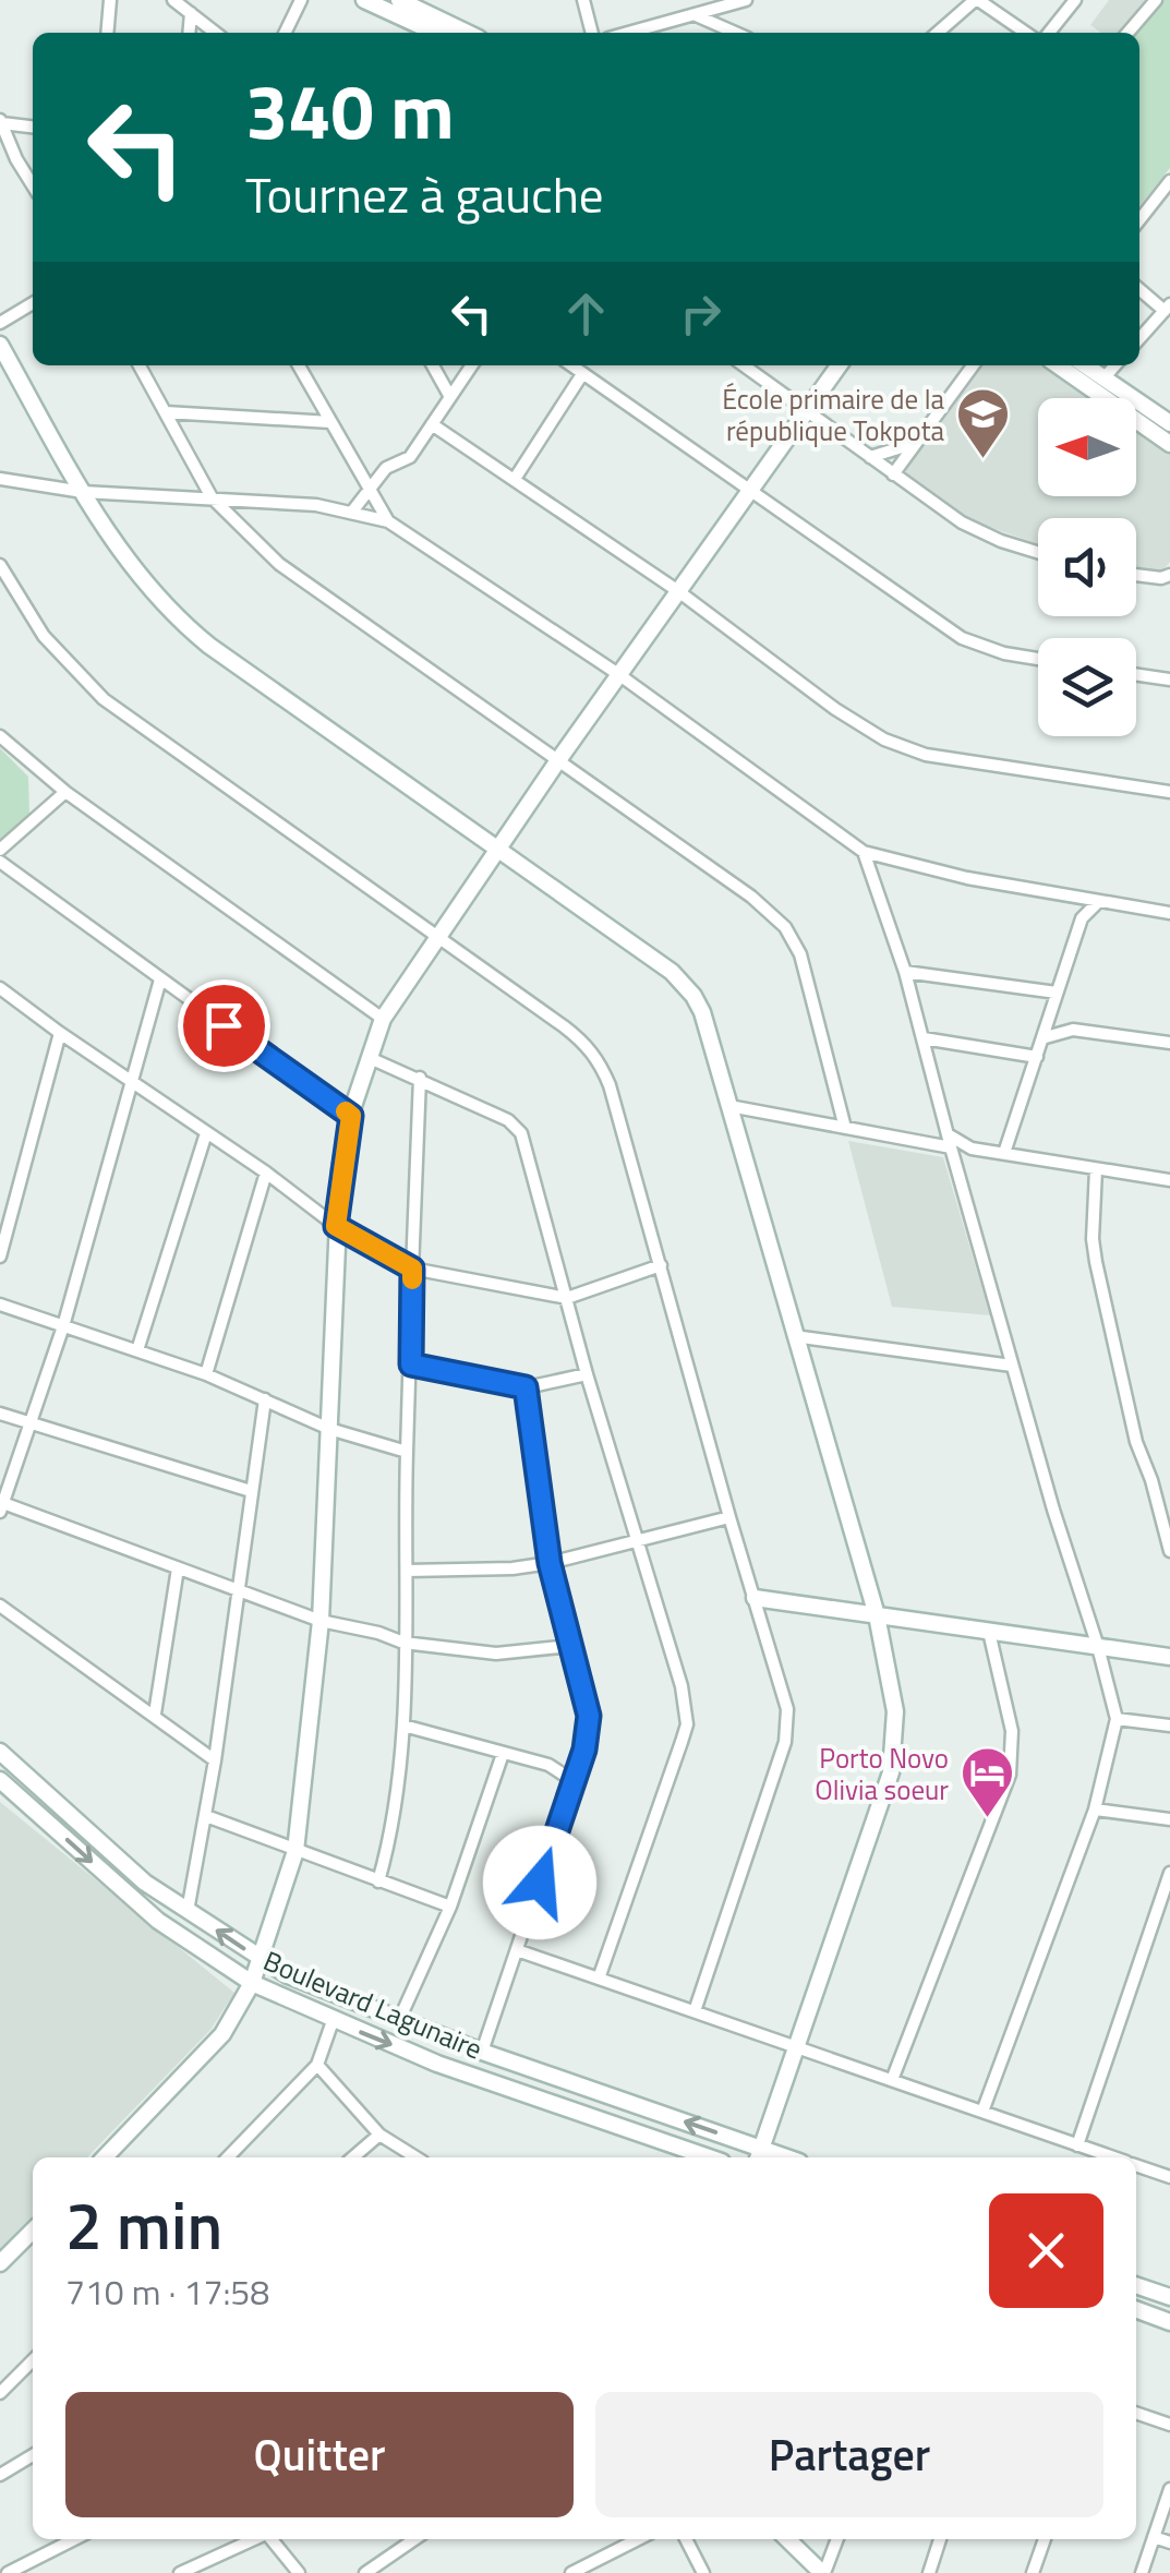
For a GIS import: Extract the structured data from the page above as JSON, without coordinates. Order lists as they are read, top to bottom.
{
  "streets": {
    "street": ["Boulevard Lagunaire"]
  },
  "places": {
    "school or university": ["École primaire de la république Tokpota"],
    "hotel": ["Porto Novo Olivia soeur"]
  },
  "north": "left",
  "page": {
    "turn": ["340 m", "Tournez à gauche"],
    "heading": ["2 min", "710 m · 17:58"],
    "buttons": ["Quitter", "Partager"]
  }
}
